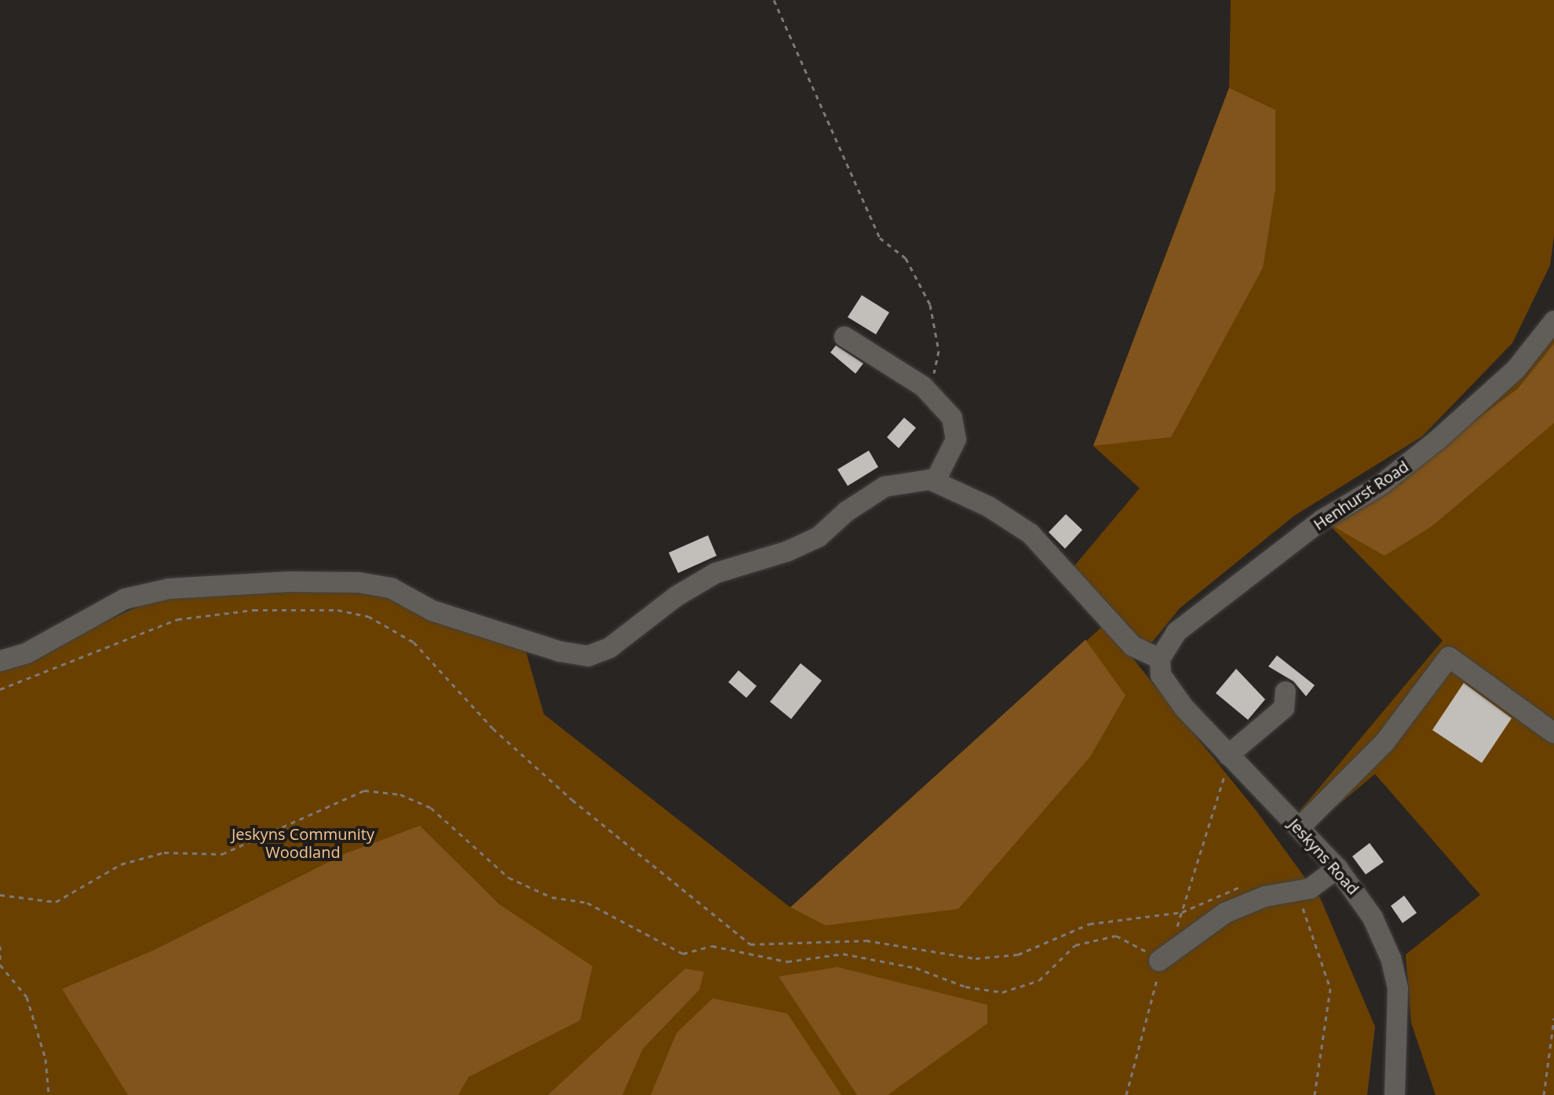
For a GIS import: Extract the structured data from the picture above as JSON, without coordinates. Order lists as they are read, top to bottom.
{
  "streets": {
    "street": ["Henhurst Road", "Jeskyns Road"]
  },
  "crossings": [
    ["Henhurst Road", "Jeskyns Road"]
  ],
  "parks": ["Jeskyns Community Woodland"]
}
